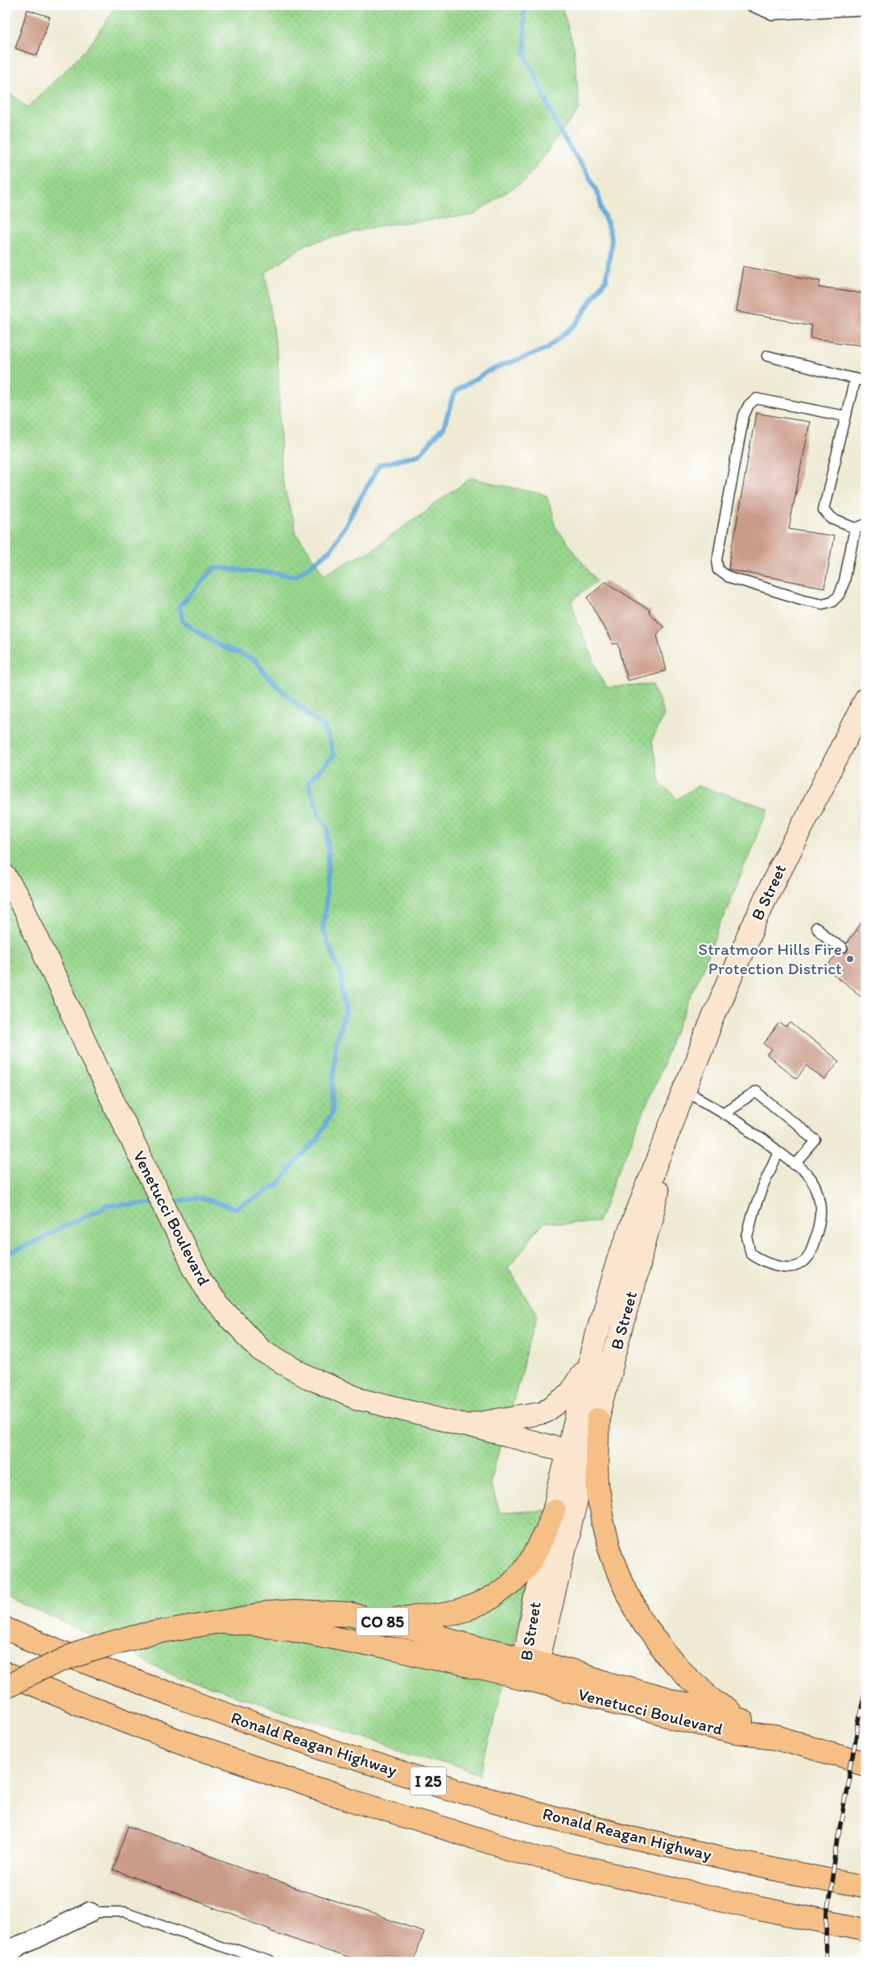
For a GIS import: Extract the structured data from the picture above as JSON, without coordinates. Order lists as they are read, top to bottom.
{
  "streets": {
    "main road": [
      "B Street",
      "Venetucci Boulevard",
      "CO 85",
      "Ronald Reagan Highway",
      "I 25"
    ]
  },
  "crossings": [
    ["B Street", "Venetucci Boulevard"],
    ["B Street", "CO 85"],
    ["Venetucci Boulevard", "CO 85"]
  ],
  "places": ["Stratmoor Hills Fire Protection District"]
}
